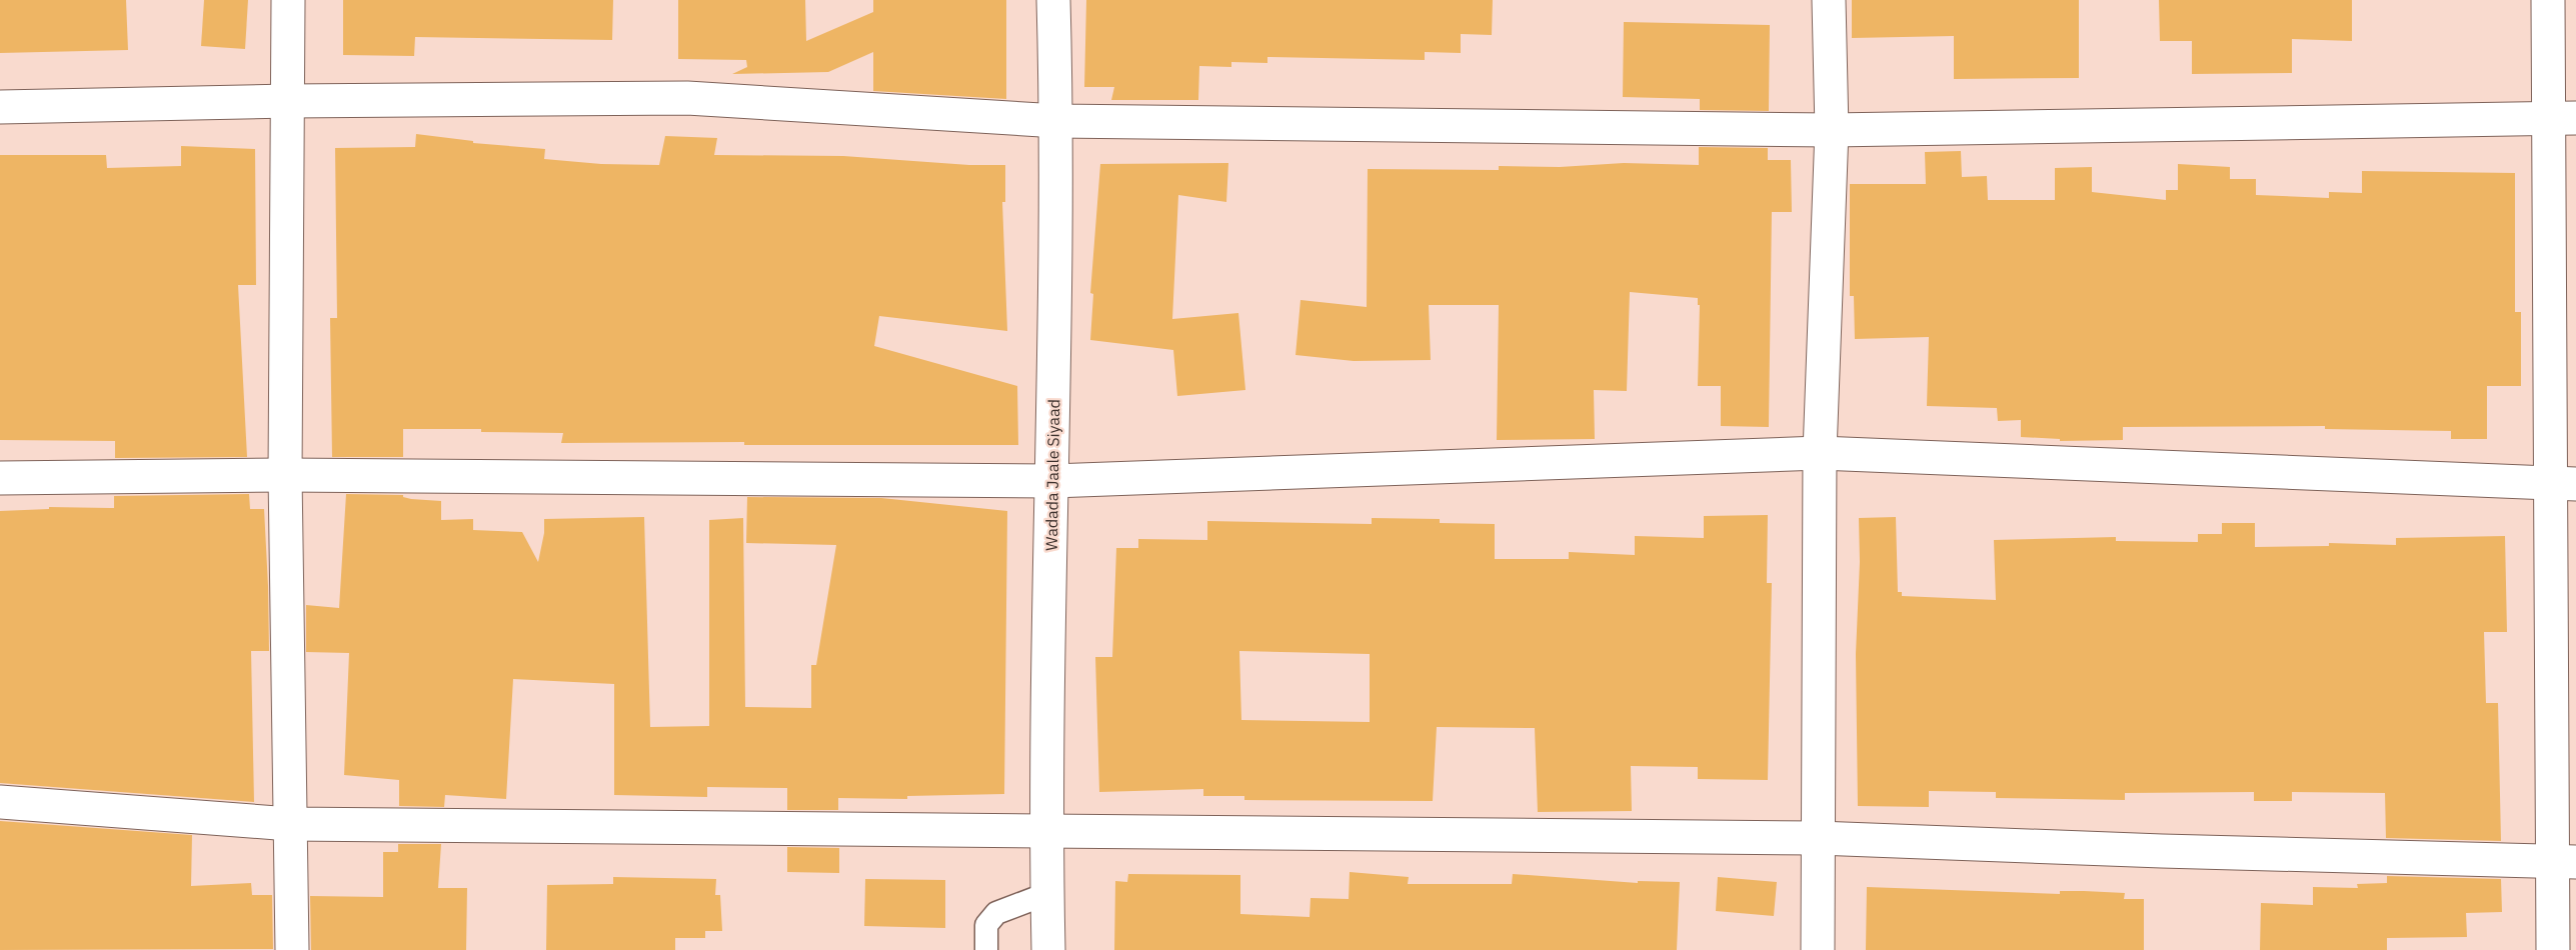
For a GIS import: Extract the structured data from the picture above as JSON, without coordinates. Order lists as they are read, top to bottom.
{
  "streets": {
    "street": ["Wadada Jaale Siyaad"]
  }
}
